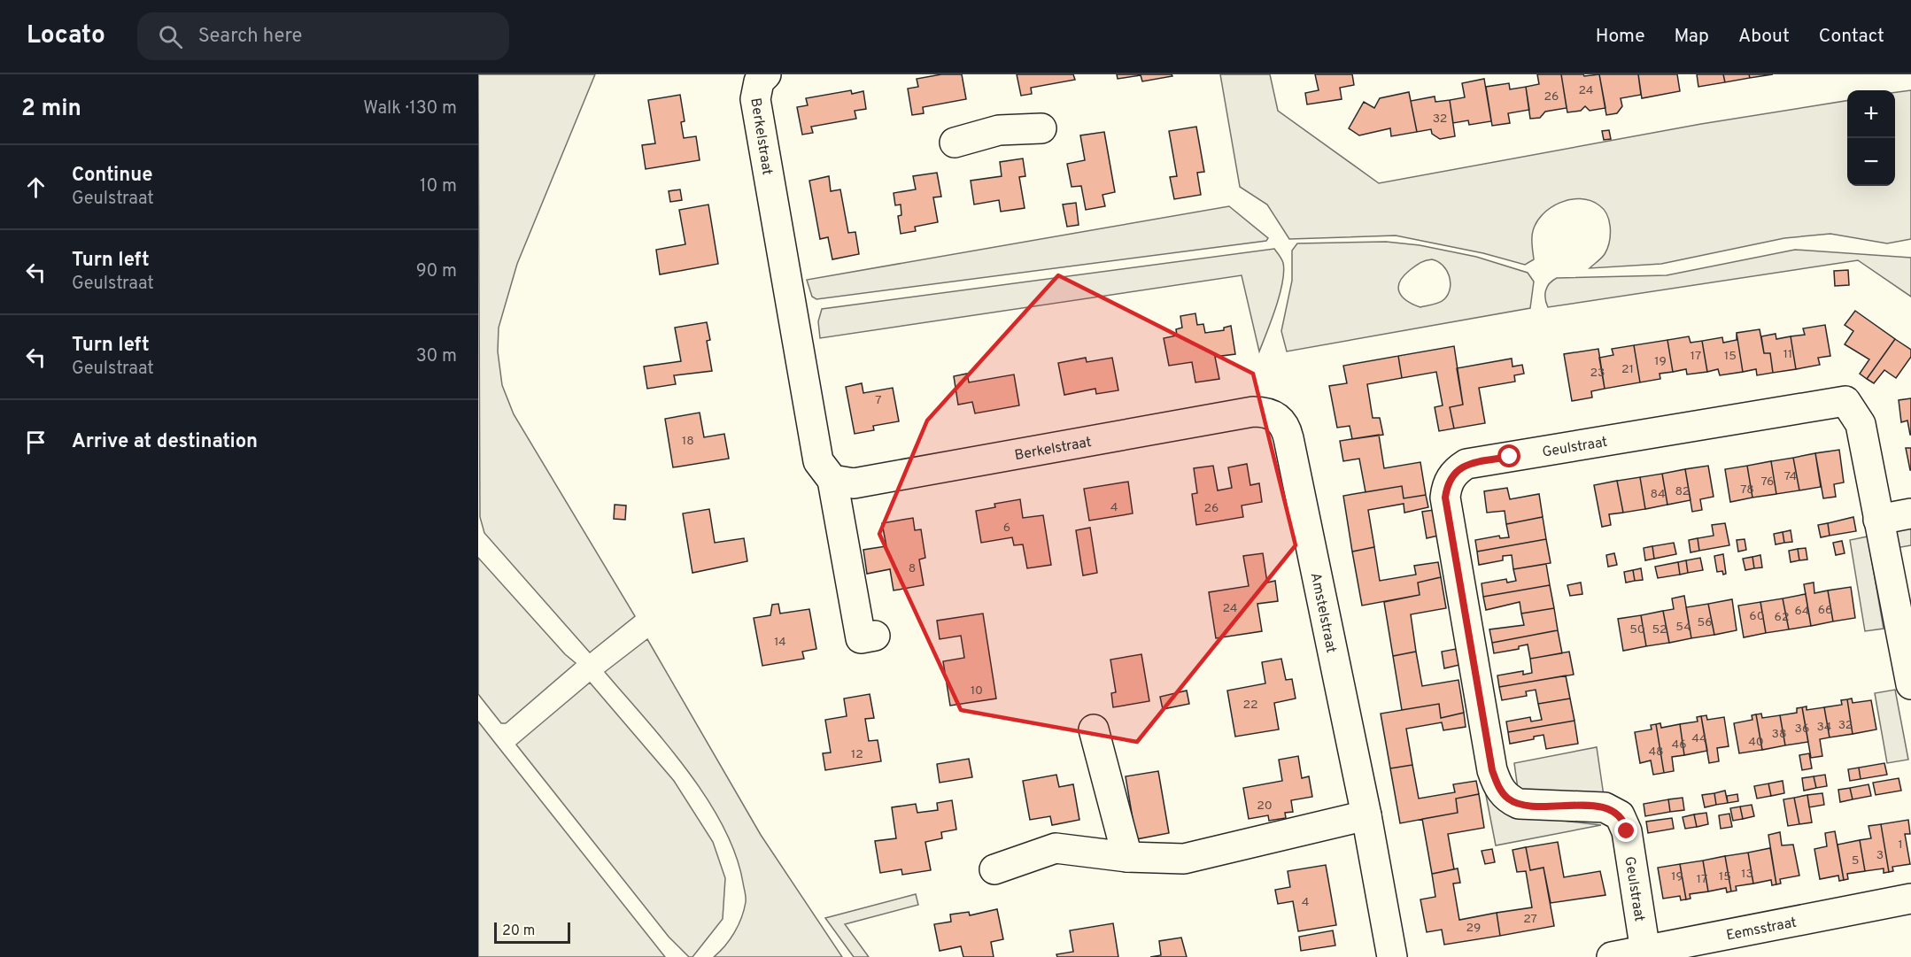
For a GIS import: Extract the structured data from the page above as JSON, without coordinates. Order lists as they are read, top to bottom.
{
  "streets": {
    "street": [
      "Berkelstraat",
      "Geulstraat",
      "Amstelstraat",
      "Eemsstraat"
    ]
  },
  "crossings": [
    ["Berkelstraat", "Amstelstraat"],
    ["Geulstraat", "Eemsstraat"]
  ],
  "house_numbers": [
    "24",
    "26",
    "32",
    "11",
    "17",
    "15",
    "19",
    "21",
    "23",
    "7",
    "18",
    "74",
    "76",
    "78",
    "82",
    "84",
    "4",
    "26",
    "6",
    "8",
    "24",
    "66",
    "64",
    "60",
    "62",
    "56",
    "54",
    "50",
    "52",
    "14",
    "10",
    "22",
    "32",
    "34",
    "36",
    "38",
    "44",
    "40",
    "46",
    "48",
    "12",
    "20",
    "1",
    "3",
    "5",
    "13",
    "19",
    "15",
    "17",
    "4",
    "27",
    "29"
  ],
  "scale_bar": "20 m",
  "page": {
    "header": "Locato",
    "search": "Search here",
    "nav": [
      "Home",
      "Map",
      "About",
      "Contact"
    ],
    "heading": ["2 min", "Walk · 130 m"],
    "map_buttons": ["+", "−"],
    "list": [
      ["Continue", "Geulstraat", "10 m"],
      ["Turn left", "Geulstraat", "90 m"],
      ["Turn left", "Geulstraat", "30 m"],
      "Arrive at destination"
    ],
    "scale": "20 m"
  }
}
